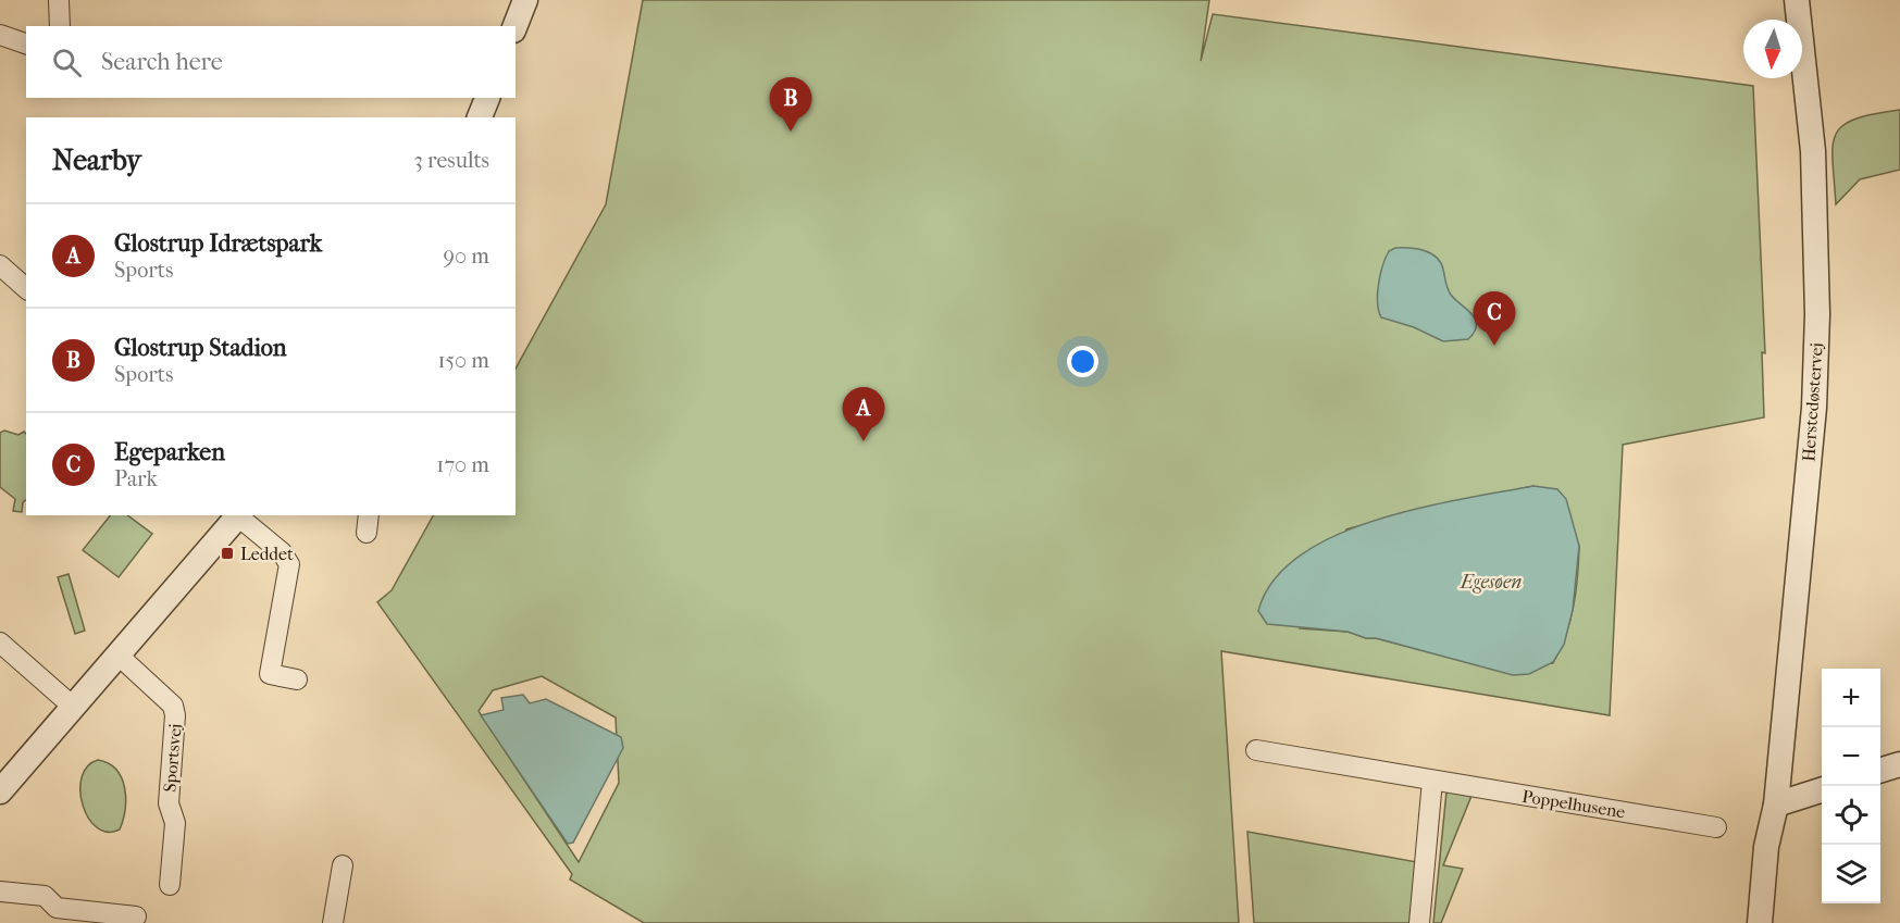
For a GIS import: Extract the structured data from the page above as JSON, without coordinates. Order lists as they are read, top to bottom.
{
  "streets": {
    "street": ["Herstedøstervej", "Sportsvej", "Poppelhusene"]
  },
  "water": ["Egesøen"],
  "places": {
    "transit": ["Leddet"]
  },
  "north": "bottom",
  "page": {
    "search": "Search here",
    "pins": ["B", "C", "A"],
    "heading": ["Nearby", "3 results"],
    "list": [
      {
        "mark": "A",
        "name": "Glostrup Idrætspark",
        "note": "Sports",
        "value": "90 m"
      },
      {
        "mark": "B",
        "name": "Glostrup Stadion",
        "note": "Sports",
        "value": "150 m"
      },
      {
        "mark": "C",
        "name": "Egeparken",
        "note": "Park",
        "value": "170 m"
      }
    ],
    "map_buttons": ["+", "−"]
  }
}
